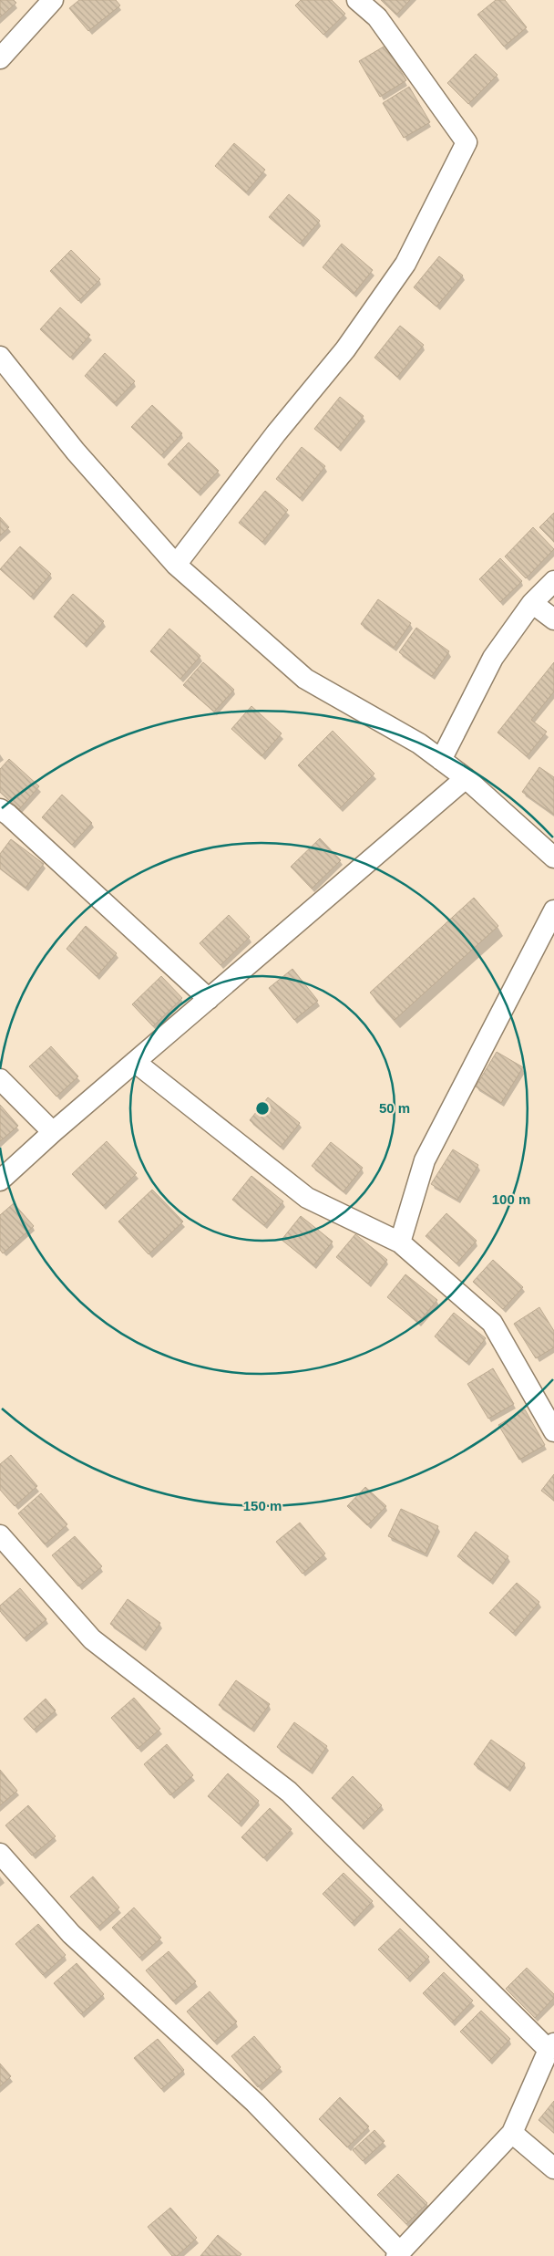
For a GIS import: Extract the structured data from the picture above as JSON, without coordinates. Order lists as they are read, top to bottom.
{
  "rings": ["50 m", "100 m", "150 m"]
}
